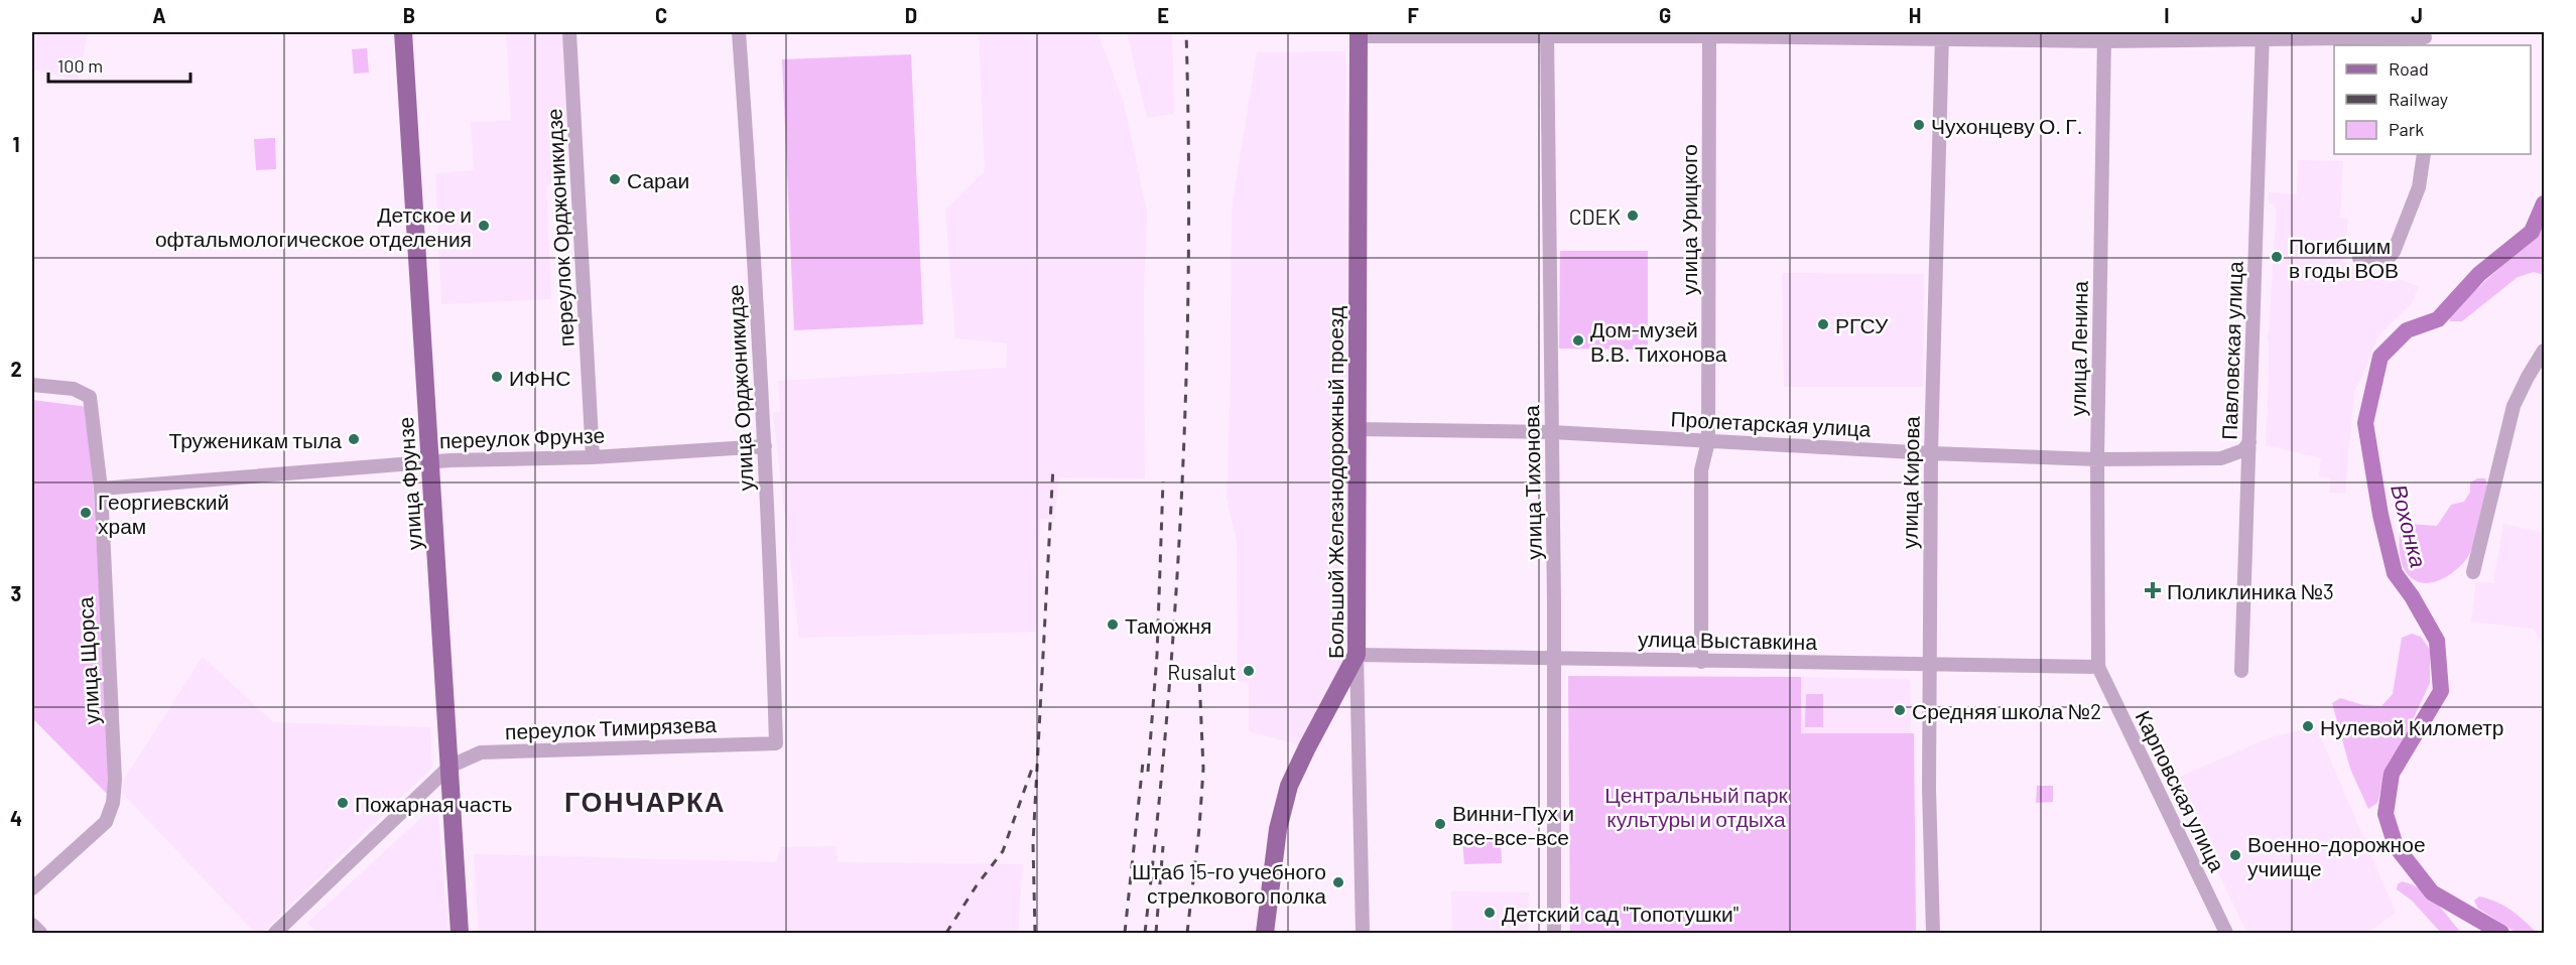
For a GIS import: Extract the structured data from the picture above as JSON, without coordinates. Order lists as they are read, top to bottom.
{
  "streets": {
    "main road": ["Большой Железнодорожный проезд", "улица Фрунзе"],
    "street": [
      "улица Урицкого",
      "переулок Орджоникидзе",
      "улица Ленина",
      "Павловская улица",
      "улица Орджоникидзе",
      "Пролетарская улица",
      "переулок Фрунзе",
      "улица Тихонова",
      "улица Кирова",
      "улица Выставкина",
      "улица Щорса",
      "переулок Тимирязева",
      "Карповская улица"
    ]
  },
  "crossings": [
    ["улица Урицкого", "Пролетарская улица"],
    ["улица Урицкого", "улица Выставкина"],
    ["переулок Орджоникидзе", "переулок Фрунзе"],
    ["улица Ленина", "Пролетарская улица"],
    ["улица Ленина", "улица Выставкина"],
    ["улица Ленина", "Карповская улица"],
    ["Павловская улица", "Пролетарская улица"],
    ["улица Орджоникидзе", "переулок Фрунзе"],
    ["улица Орджоникидзе", "переулок Тимирязева"],
    ["Пролетарская улица", "Большой Железнодорожный проезд"],
    ["Пролетарская улица", "улица Тихонова"],
    ["Пролетарская улица", "улица Кирова"],
    ["переулок Фрунзе", "улица Фрунзе"],
    ["переулок Фрунзе", "улица Щорса"],
    ["Большой Железнодорожный проезд", "улица Выставкина"],
    ["улица Тихонова", "улица Выставкина"],
    ["улица Кирова", "улица Выставкина"],
    ["улица Фрунзе", "переулок Тимирязева"],
    ["улица Выставкина", "Карповская улица"]
  ],
  "districts": ["ГОНЧАРКА"],
  "water": ["Вохонка"],
  "parks": ["Центральный парк культуры и отдыха"],
  "places": {
    "other": [
      "Чухонцеву О. Г.",
      "Сараи",
      "CDEK",
      "Детское и офтальмологическое отделения",
      "Погибшим в годы ВОВ",
      "РГСУ",
      "Дом-музей В.В. Тихонова",
      "ИФНС",
      "Труженикам тыла",
      "Георгиевский храм",
      "Таможня",
      "Rusalut",
      "Средняя школа №2",
      "Нулевой Километр",
      "Пожарная часть",
      "Винни-Пух и все-все-все",
      "Военно-дорожное учиище",
      "Штаб 15-го учебного стрелкового полка",
      "Детский сад \"Топотушки\""
    ],
    "health": ["Поликлиника №3"]
  },
  "legend": ["Road", "Railway", "Park"],
  "scale_bar": "100 m",
  "grid": {
    "columns": [
      "A",
      "B",
      "C",
      "D",
      "E",
      "F",
      "G",
      "H",
      "I",
      "J"
    ],
    "rows": [
      "1",
      "2",
      "3",
      "4"
    ]
  }
}
